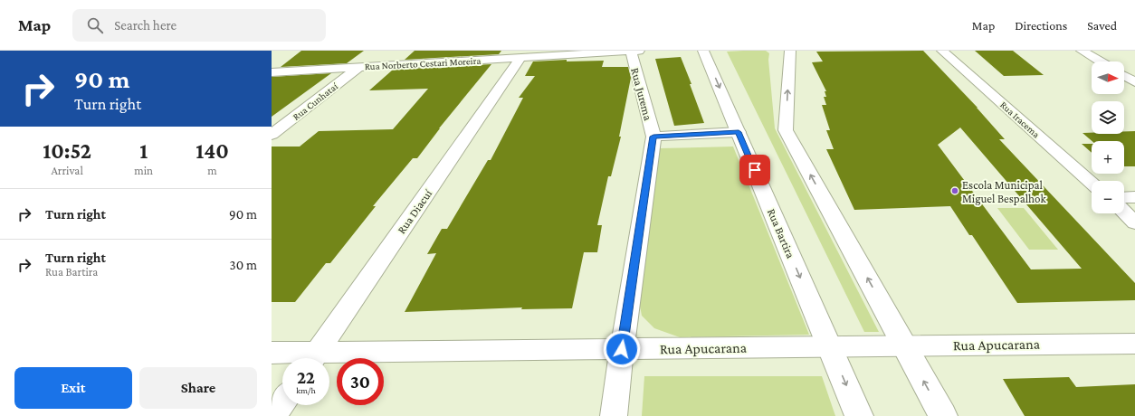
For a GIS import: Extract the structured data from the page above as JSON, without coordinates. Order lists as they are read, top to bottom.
{
  "streets": {
    "street": [
      "Rua Norberto Cestari Moreira",
      "Rua Jurema",
      "Rua Cunhataí",
      "Rua Iracema",
      "Rua Diacuí",
      "Rua Bartira",
      "Rua Apucarana"
    ]
  },
  "crossings": [
    ["Rua Norberto Cestari Moreira", "Rua Jurema"],
    ["Rua Norberto Cestari Moreira", "Rua Cunhataí"],
    ["Rua Norberto Cestari Moreira", "Rua Diacuí"],
    ["Rua Jurema", "Rua Apucarana"],
    ["Rua Bartira", "Rua Apucarana"]
  ],
  "places": ["Escola Municipal Miguel Bespalhok"],
  "north": "right",
  "page": {
    "header": "Map",
    "search": "Search here",
    "nav": ["Map", "Directions", "Saved"],
    "turn": ["90 m", "Turn right"],
    "map_buttons": ["+", "−"],
    "eta": [
      "10:52",
      "Arrival",
      "1",
      "min",
      "140",
      "m"
    ],
    "list": [
      {
        "name": "Turn right",
        "value": "90 m"
      },
      {
        "name": "Turn right",
        "note": "Rua Bartira",
        "value": "30 m"
      }
    ],
    "speed": "22 km/h",
    "limit": "30",
    "buttons": ["Exit", "Share"]
  }
}
